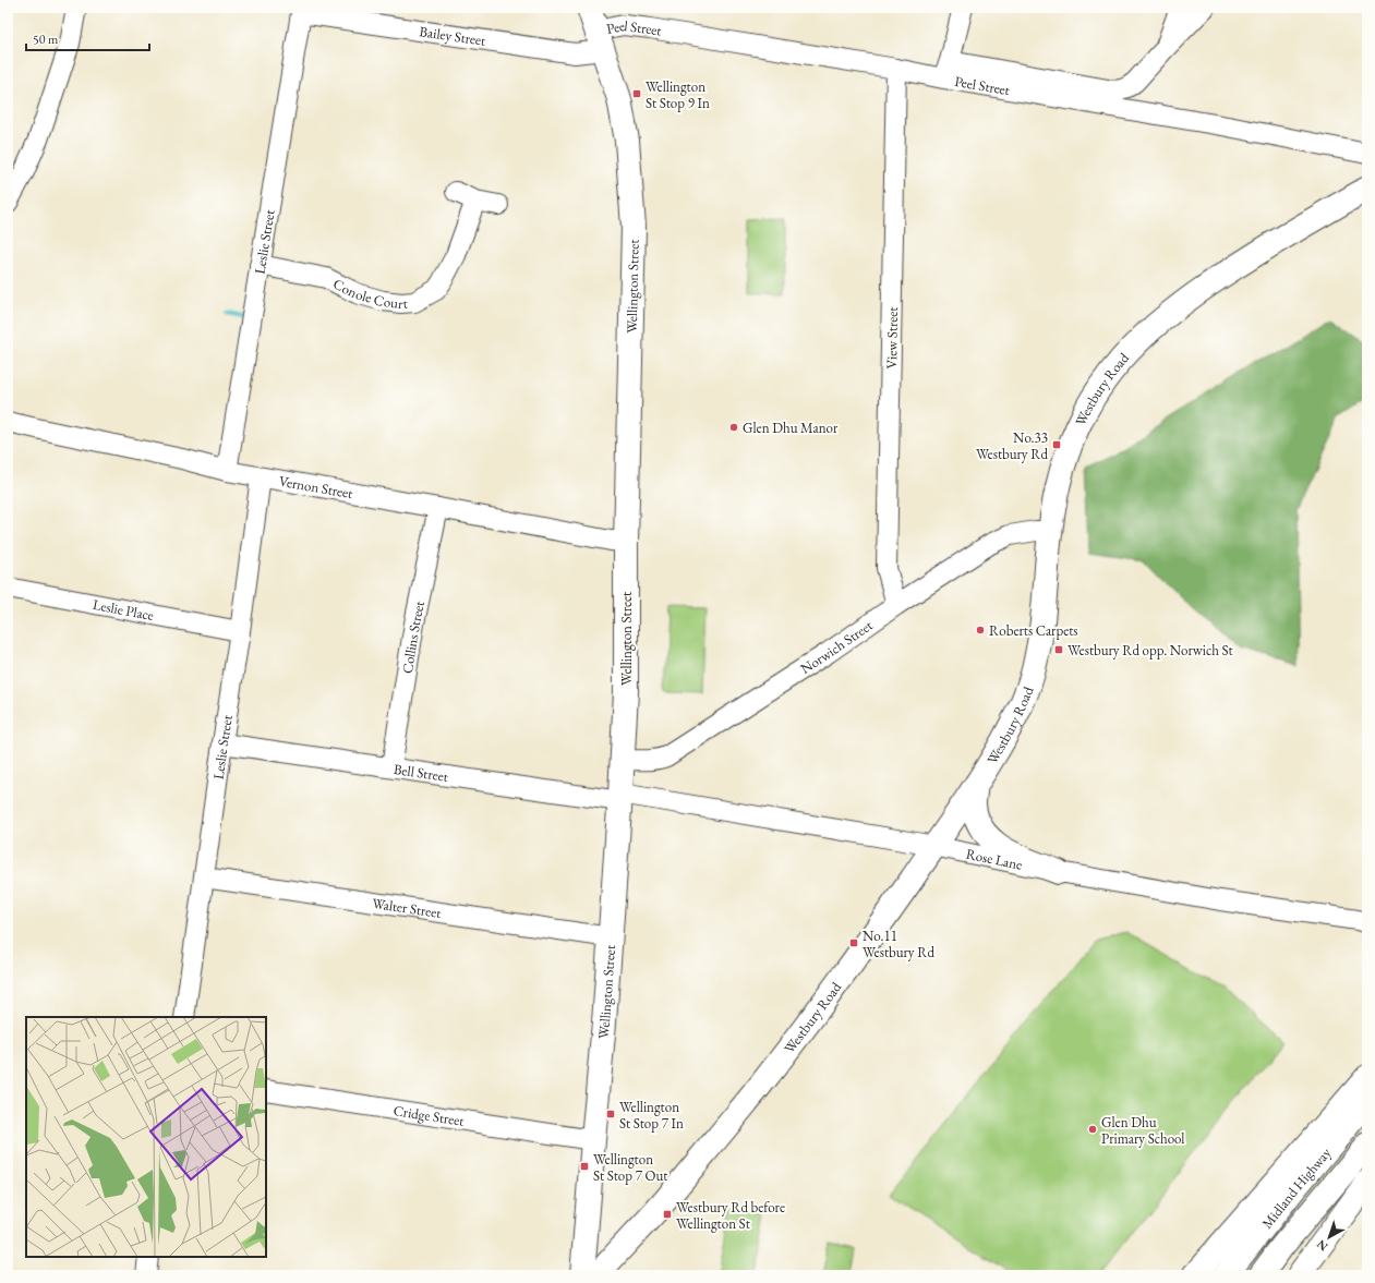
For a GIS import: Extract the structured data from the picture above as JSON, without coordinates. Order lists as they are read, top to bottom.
{
  "streets": {
    "main road": ["Wellington Street", "Westbury Road", "Midland Highway"],
    "street": [
      "Peel Street",
      "Bailey Street",
      "Leslie Street",
      "Conole Court",
      "View Street",
      "Vernon Street",
      "Leslie Place",
      "Collins Street",
      "Norwich Street",
      "Bell Street",
      "Rose Lane",
      "Walter Street",
      "Cridge Street"
    ]
  },
  "crossings": [
    ["Peel Street", "Bailey Street"],
    ["Peel Street", "Wellington Street"],
    ["Peel Street", "View Street"],
    ["Bailey Street", "Leslie Street"],
    ["Bailey Street", "Wellington Street"],
    ["Leslie Street", "Conole Court"],
    ["Leslie Street", "Vernon Street"],
    ["Leslie Street", "Leslie Place"],
    ["Leslie Street", "Bell Street"],
    ["Leslie Street", "Walter Street"],
    ["Wellington Street", "Vernon Street"],
    ["Wellington Street", "Norwich Street"],
    ["Wellington Street", "Bell Street"],
    ["Wellington Street", "Rose Lane"],
    ["Wellington Street", "Walter Street"],
    ["Wellington Street", "Cridge Street"],
    ["View Street", "Norwich Street"],
    ["Westbury Road", "Norwich Street"],
    ["Westbury Road", "Rose Lane"],
    ["Vernon Street", "Collins Street"],
    ["Collins Street", "Bell Street"],
    ["Bell Street", "Rose Lane"]
  ],
  "places": {
    "transit": [
      "Wellington St Stop 9 In",
      "No.33 Westbury Rd",
      "Westbury Rd opp. Norwich St",
      "No.11 Westbury Rd",
      "Wellington St Stop 7 In",
      "Wellington St Stop 7 Out",
      "Westbury Rd before Wellington St"
    ],
    "other": ["Glen Dhu Manor", "Roberts Carpets", "Glen Dhu Primary School"]
  },
  "scale_bar": "50 m",
  "north": "bottom left"
}
